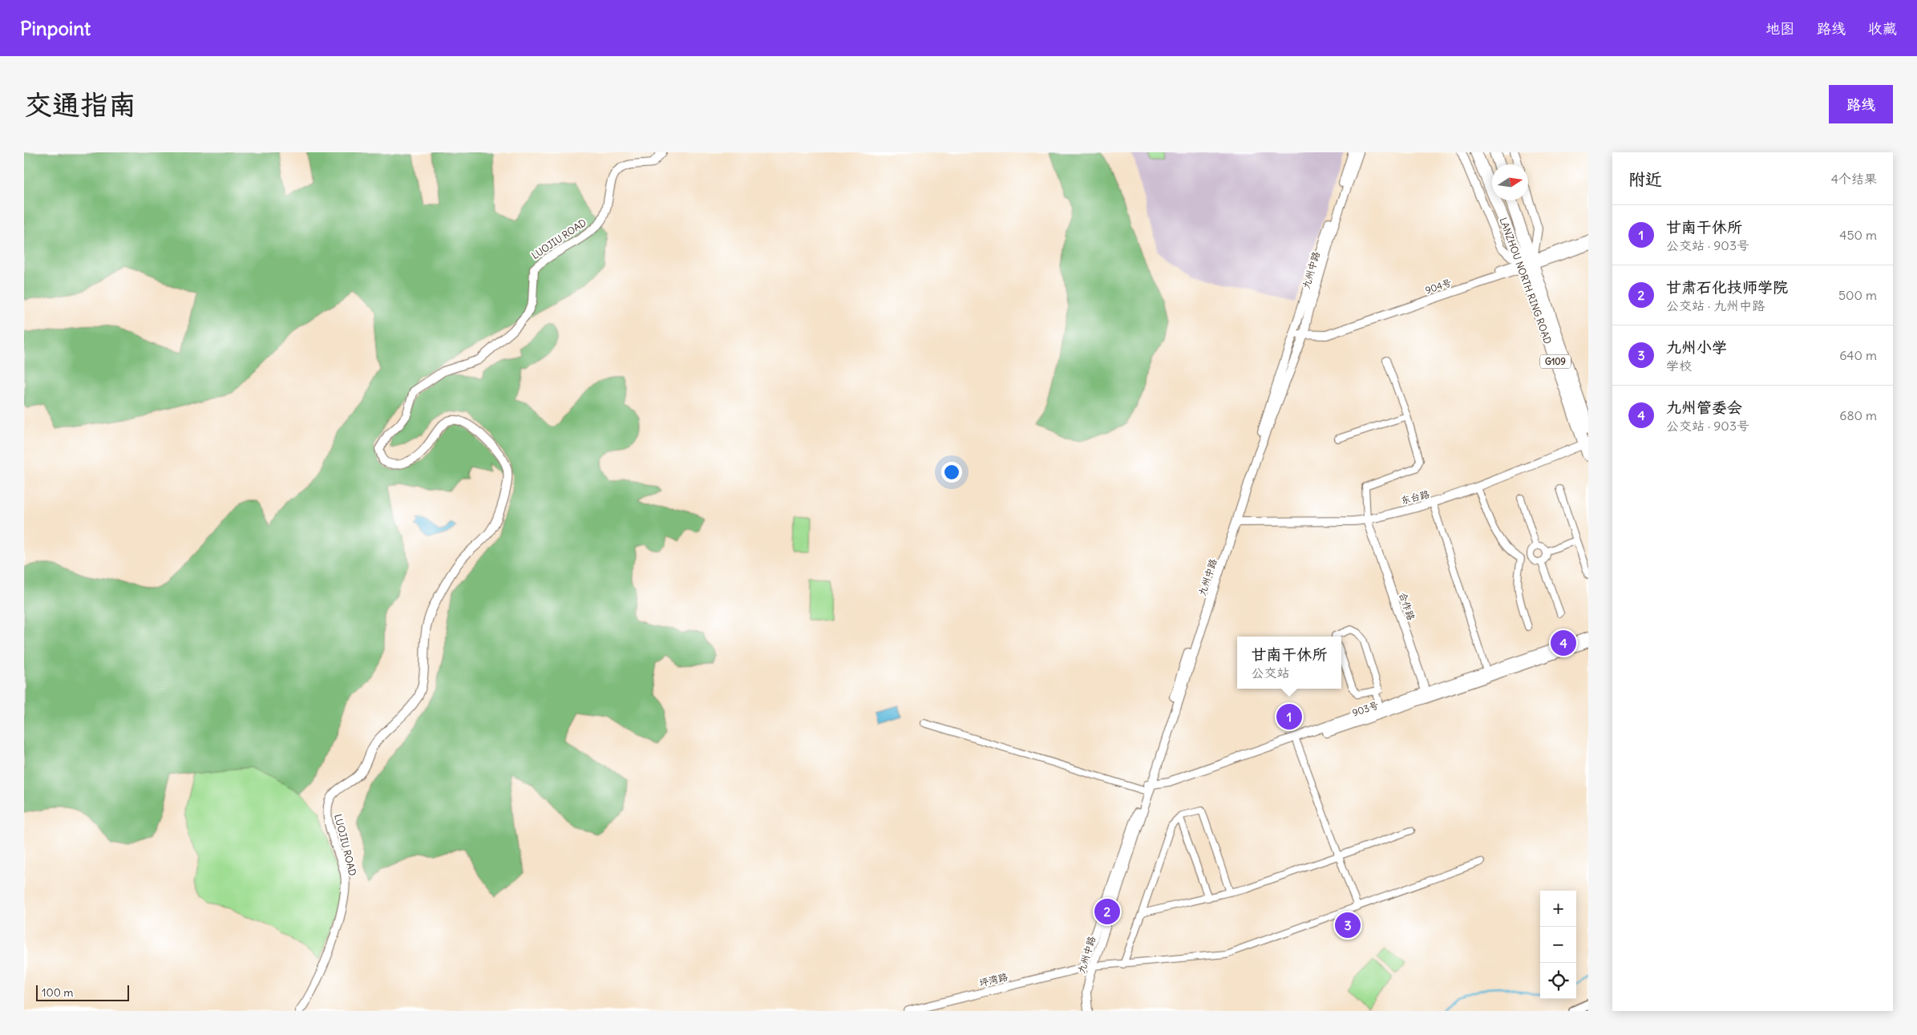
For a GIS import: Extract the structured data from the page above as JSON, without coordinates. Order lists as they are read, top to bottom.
{
  "streets": {
    "highway": ["LANZHOU NORTH RING ROAD", "G109"],
    "street": [
      "LUOJIU ROAD",
      "九州中路",
      "904号",
      "东台路",
      "合作路",
      "903号",
      "坪湾路"
    ]
  },
  "crossings": [
    ["九州中路", "904号"],
    ["九州中路", "东台路"],
    ["九州中路", "903号"],
    ["九州中路", "坪湾路"],
    ["LANZHOU NORTH RING ROAD", "904号"],
    ["LANZHOU NORTH RING ROAD", "东台路"],
    ["东台路", "合作路"],
    ["合作路", "903号"]
  ],
  "scale_bar": "100 m",
  "north": "right",
  "page": {
    "header": "Pinpoint",
    "nav": ["地图", "路线", "收藏"],
    "buttons": "路线",
    "title": "交通指南",
    "heading": ["附近", "4个结果"],
    "list": [
      {
        "mark": "1",
        "name": "甘南干休所",
        "note": "公交站 · 903号",
        "value": "450 m"
      },
      {
        "mark": "2",
        "name": "甘肃石化技师学院",
        "note": "公交站 · 九州中路",
        "value": "500 m"
      },
      {
        "mark": "3",
        "name": "九州小学",
        "note": "学校",
        "value": "640 m"
      },
      {
        "mark": "4",
        "name": "九州管委会",
        "note": "公交站 · 903号",
        "value": "680 m"
      }
    ],
    "pins": [
      "4",
      "1",
      "2",
      "3"
    ],
    "popup": ["甘南干休所", "公交站"],
    "map_buttons": ["+", "−"],
    "scale": "100 m"
  }
}
